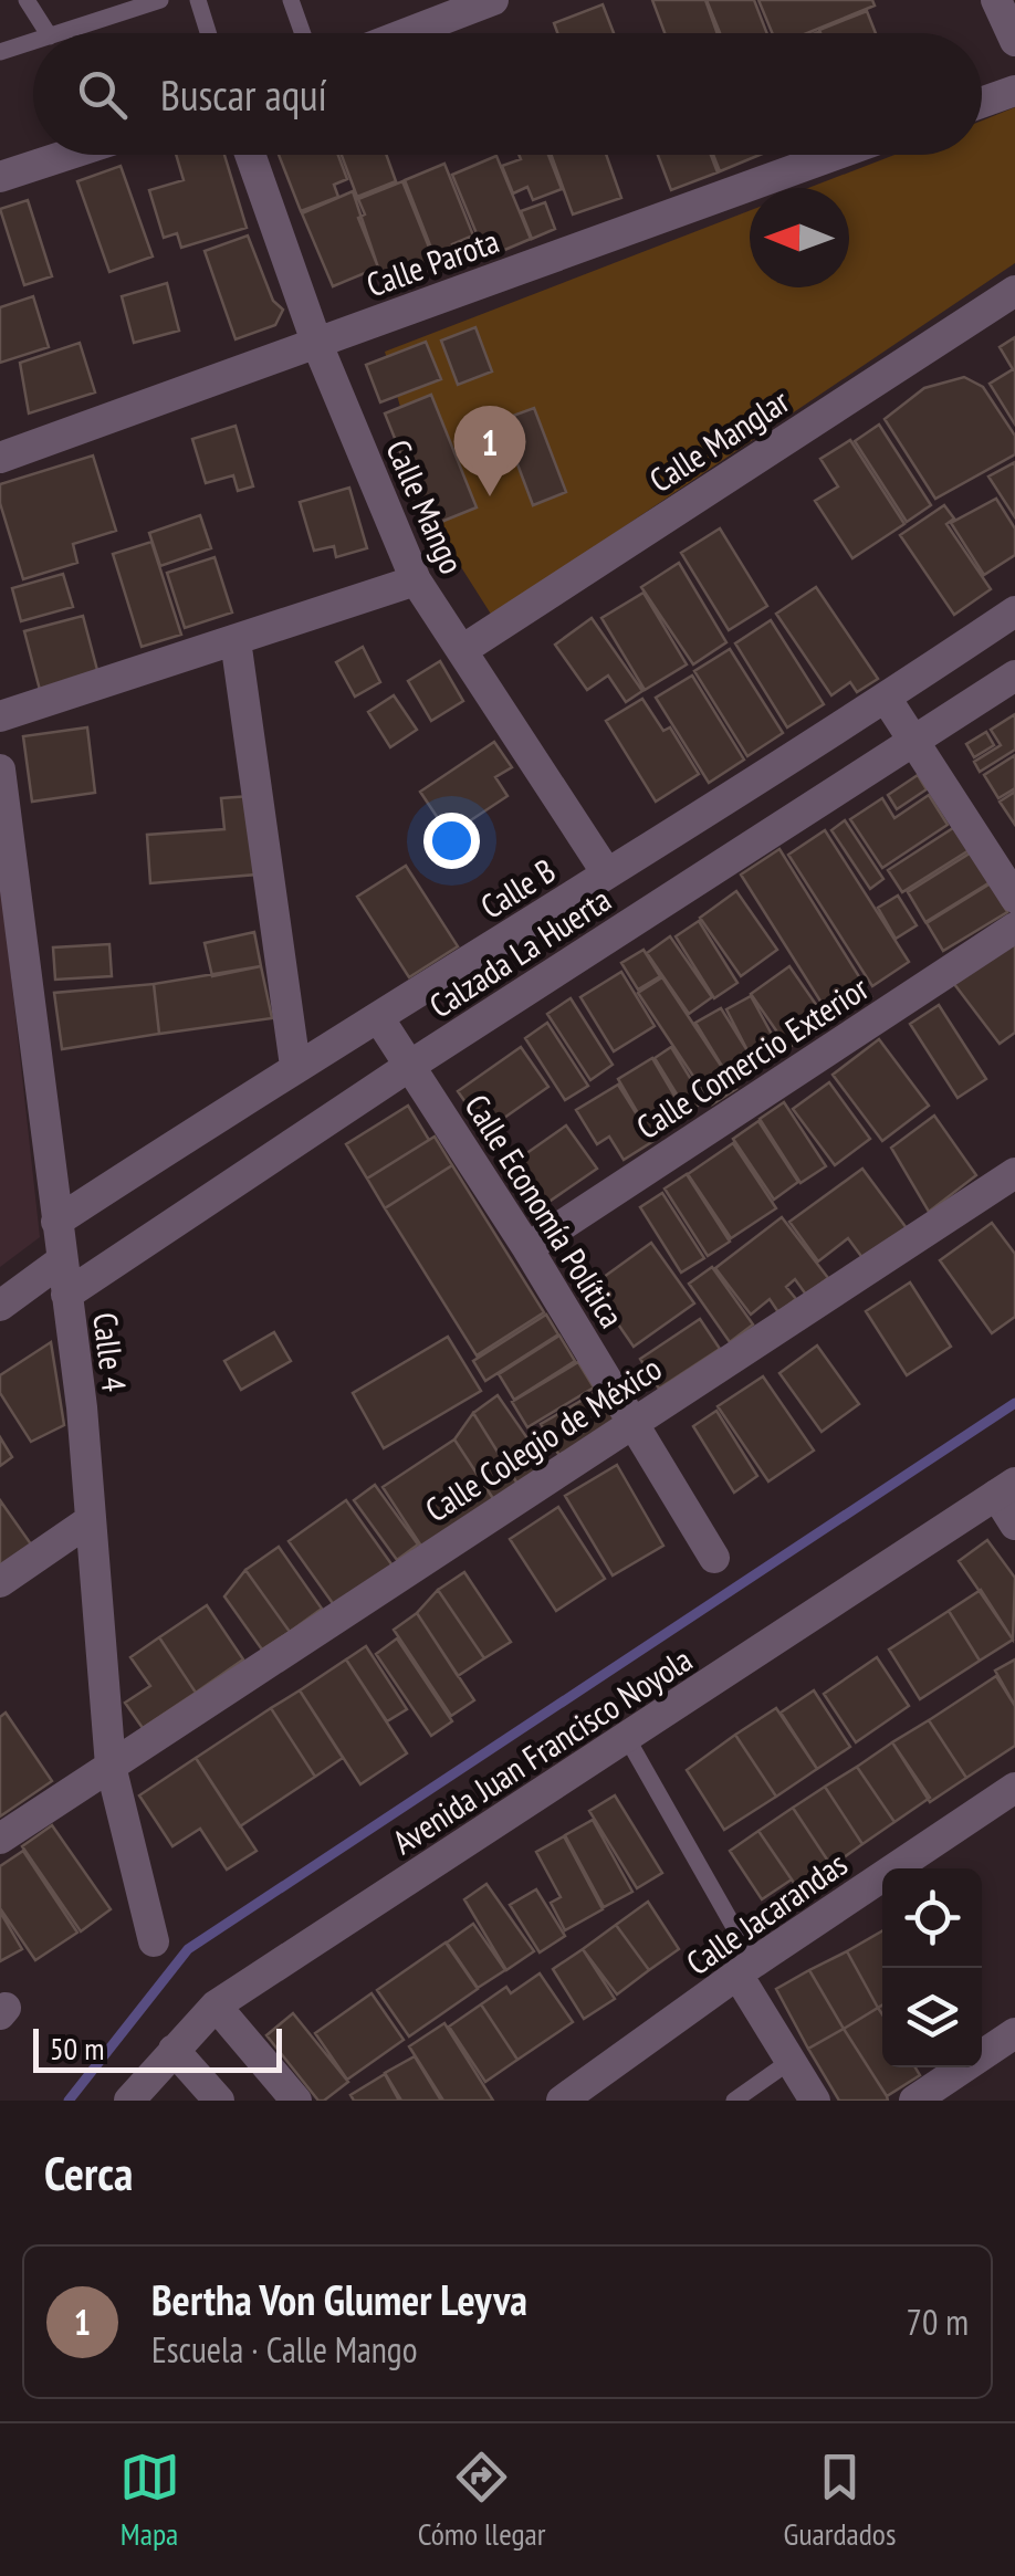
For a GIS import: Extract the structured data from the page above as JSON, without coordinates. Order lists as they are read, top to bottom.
{
  "streets": {
    "street": [
      "Calle Parota",
      "Calle Manglar",
      "Calle Mango",
      "Calle B",
      "Calzada La Huerta",
      "Calle Comercio Exterior",
      "Calle Economía Política",
      "Calle 4",
      "Calle Colegio de México",
      "Avenida Juan Francisco Noyola",
      "Calle Jacarandas"
    ]
  },
  "crossings": [
    ["Calle Parota", "Calle Mango"],
    ["Calle Manglar", "Calle Mango"],
    ["Calle Mango", "Calle B"],
    ["Calle B", "Calle Economía Política"],
    ["Calle B", "Calle 4"],
    ["Calzada La Huerta", "Calle Economía Política"],
    ["Calzada La Huerta", "Calle 4"],
    ["Calle Comercio Exterior", "Calle Economía Política"],
    ["Calle Economía Política", "Calle Colegio de México"],
    ["Calle 4", "Calle Colegio de México"]
  ],
  "scale_bar": "50 m",
  "north": "left",
  "page": {
    "search": "Buscar aquí",
    "pins": "1",
    "scale": "50 m",
    "heading": "Cerca",
    "list": [
      {
        "mark": "1",
        "name": "Bertha Von Glumer Leyva",
        "note": "Escuela · Calle Mango",
        "value": "70 m"
      }
    ],
    "nav": ["Mapa", "Cómo llegar", "Guardados"]
  }
}
